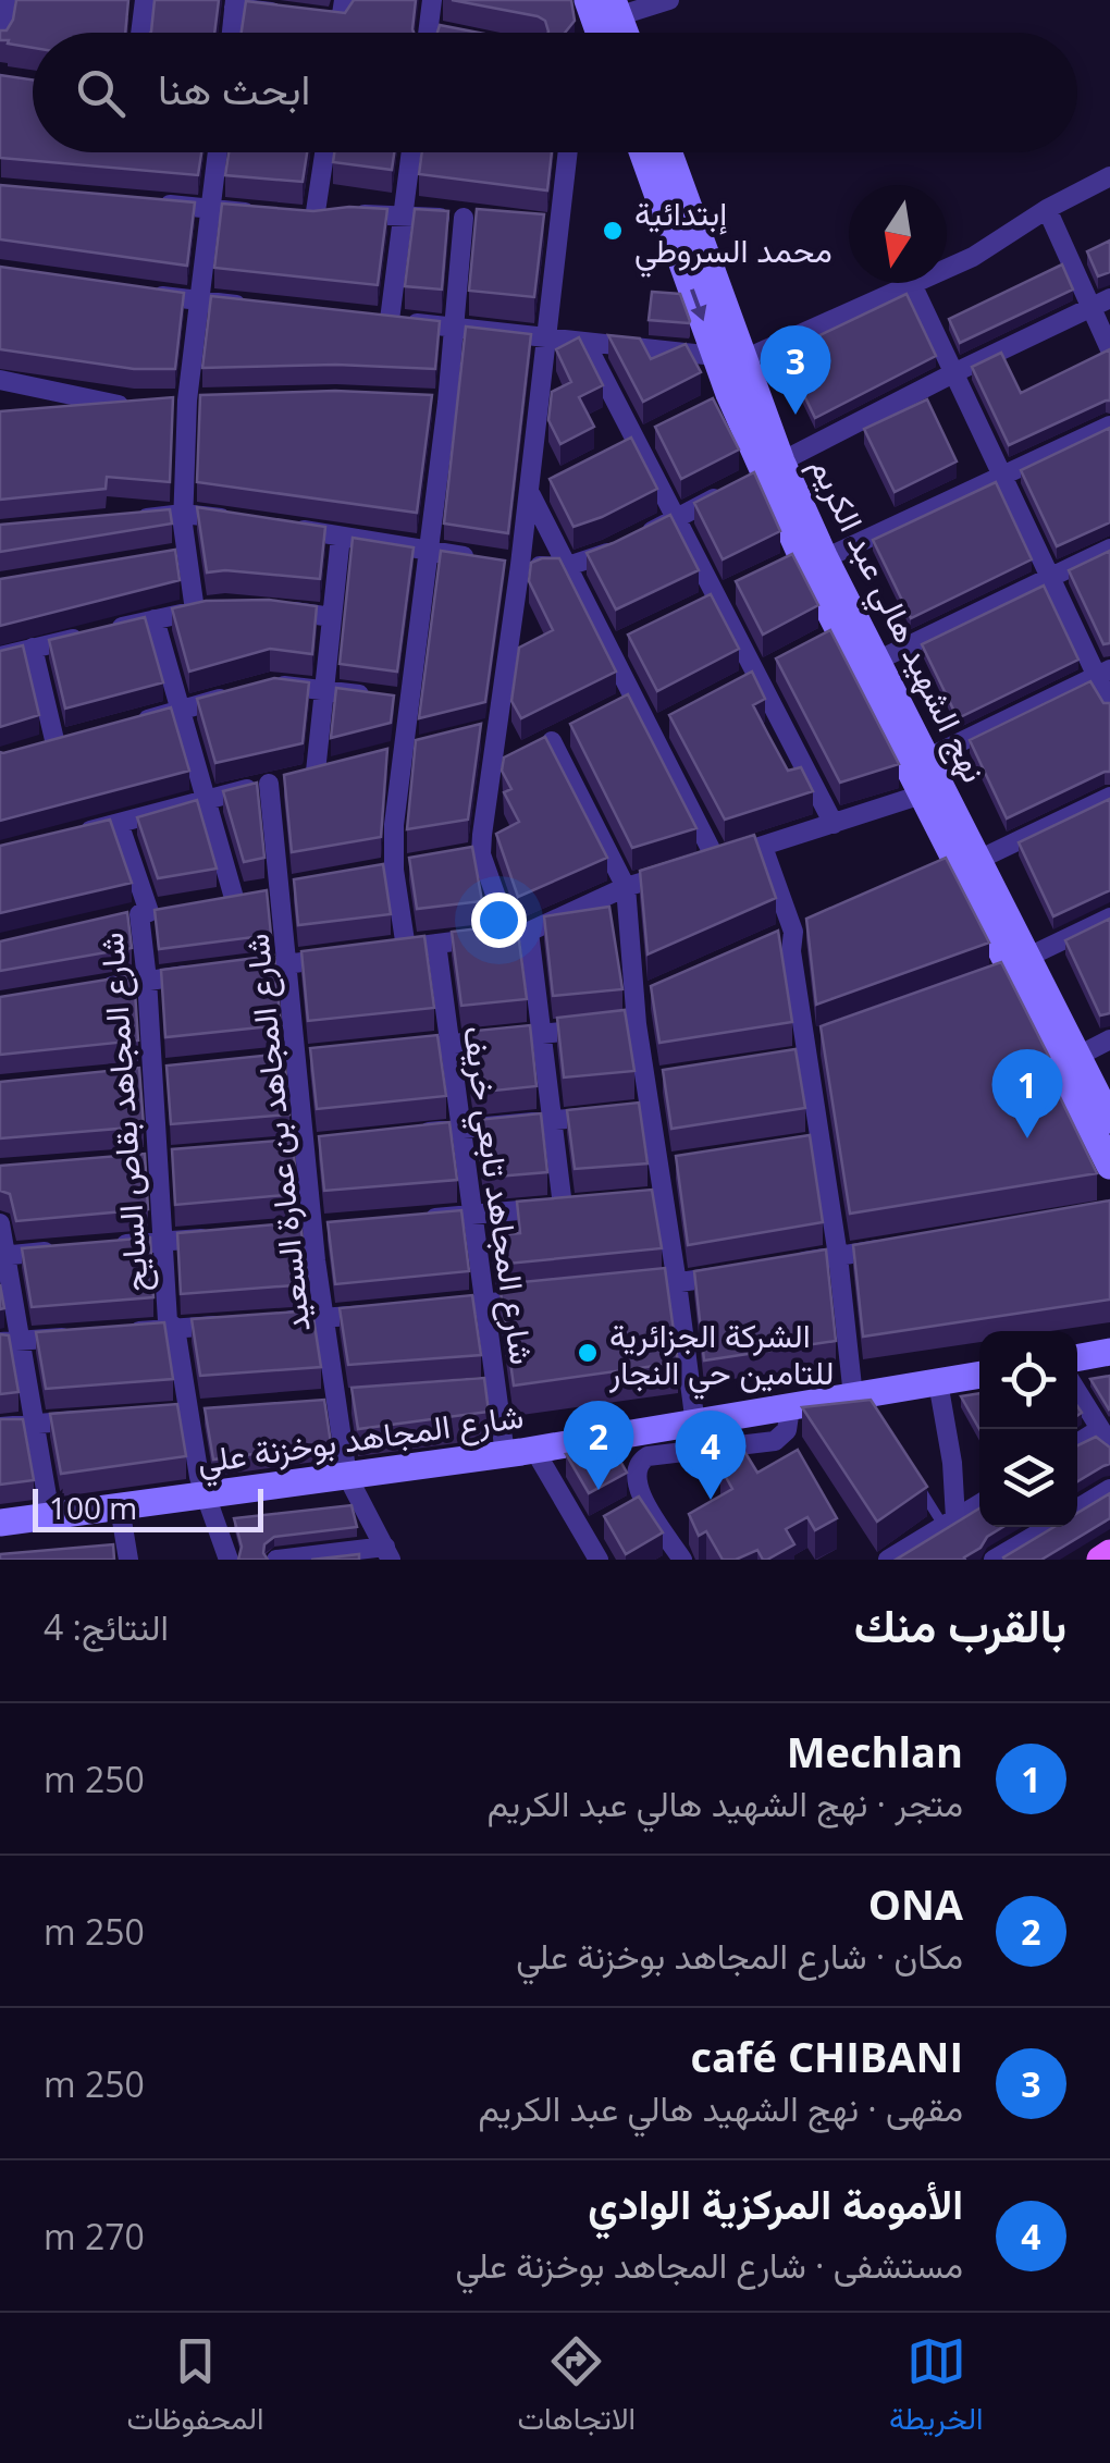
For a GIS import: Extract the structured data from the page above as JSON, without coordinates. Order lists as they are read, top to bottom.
{
  "streets": {
    "main road": ["نهج الشهيد هالي عبد الكريم", "شارع المجاهد بوخزنة علي"],
    "street": ["شارع المجاهد بقاص السايح", "شارع المجاهد بن عمارة السعيد", "شارع المجاهد تابعي خريف"]
  },
  "crossings": [
    ["شارع المجاهد بقاص السايح", "شارع المجاهد بوخزنة علي"],
    ["شارع المجاهد بن عمارة السعيد", "شارع المجاهد بوخزنة علي"],
    ["شارع المجاهد تابعي خريف", "شارع المجاهد بوخزنة علي"]
  ],
  "places": ["إبتدائية محمد السروطي", "الشركة الجزائرية للتامين حي النجار"],
  "scale_bar": "100 m",
  "north": "bottom",
  "page": {
    "search": "ابحث هنا",
    "pins": [
      "3",
      "1",
      "2",
      "4"
    ],
    "scale": "100 m",
    "heading": ["بالقرب منك", "النتائج: 4"],
    "list": [
      {
        "mark": "1",
        "name": "Mechlan",
        "note": "متجر · نهج الشهيد هالي عبد الكريم",
        "value": "250 m"
      },
      {
        "mark": "2",
        "name": "ONA",
        "note": "مكان · شارع المجاهد بوخزنة علي",
        "value": "250 m"
      },
      {
        "mark": "3",
        "name": "café CHIBANI",
        "note": "مقهى · نهج الشهيد هالي عبد الكريم",
        "value": "250 m"
      },
      {
        "mark": "4",
        "name": "الأمومة المركزية الوادي",
        "note": "مستشفى · شارع المجاهد بوخزنة علي",
        "value": "270 m"
      }
    ],
    "nav": ["الخريطة", "الاتجاهات", "المحفوظات"]
  }
}
